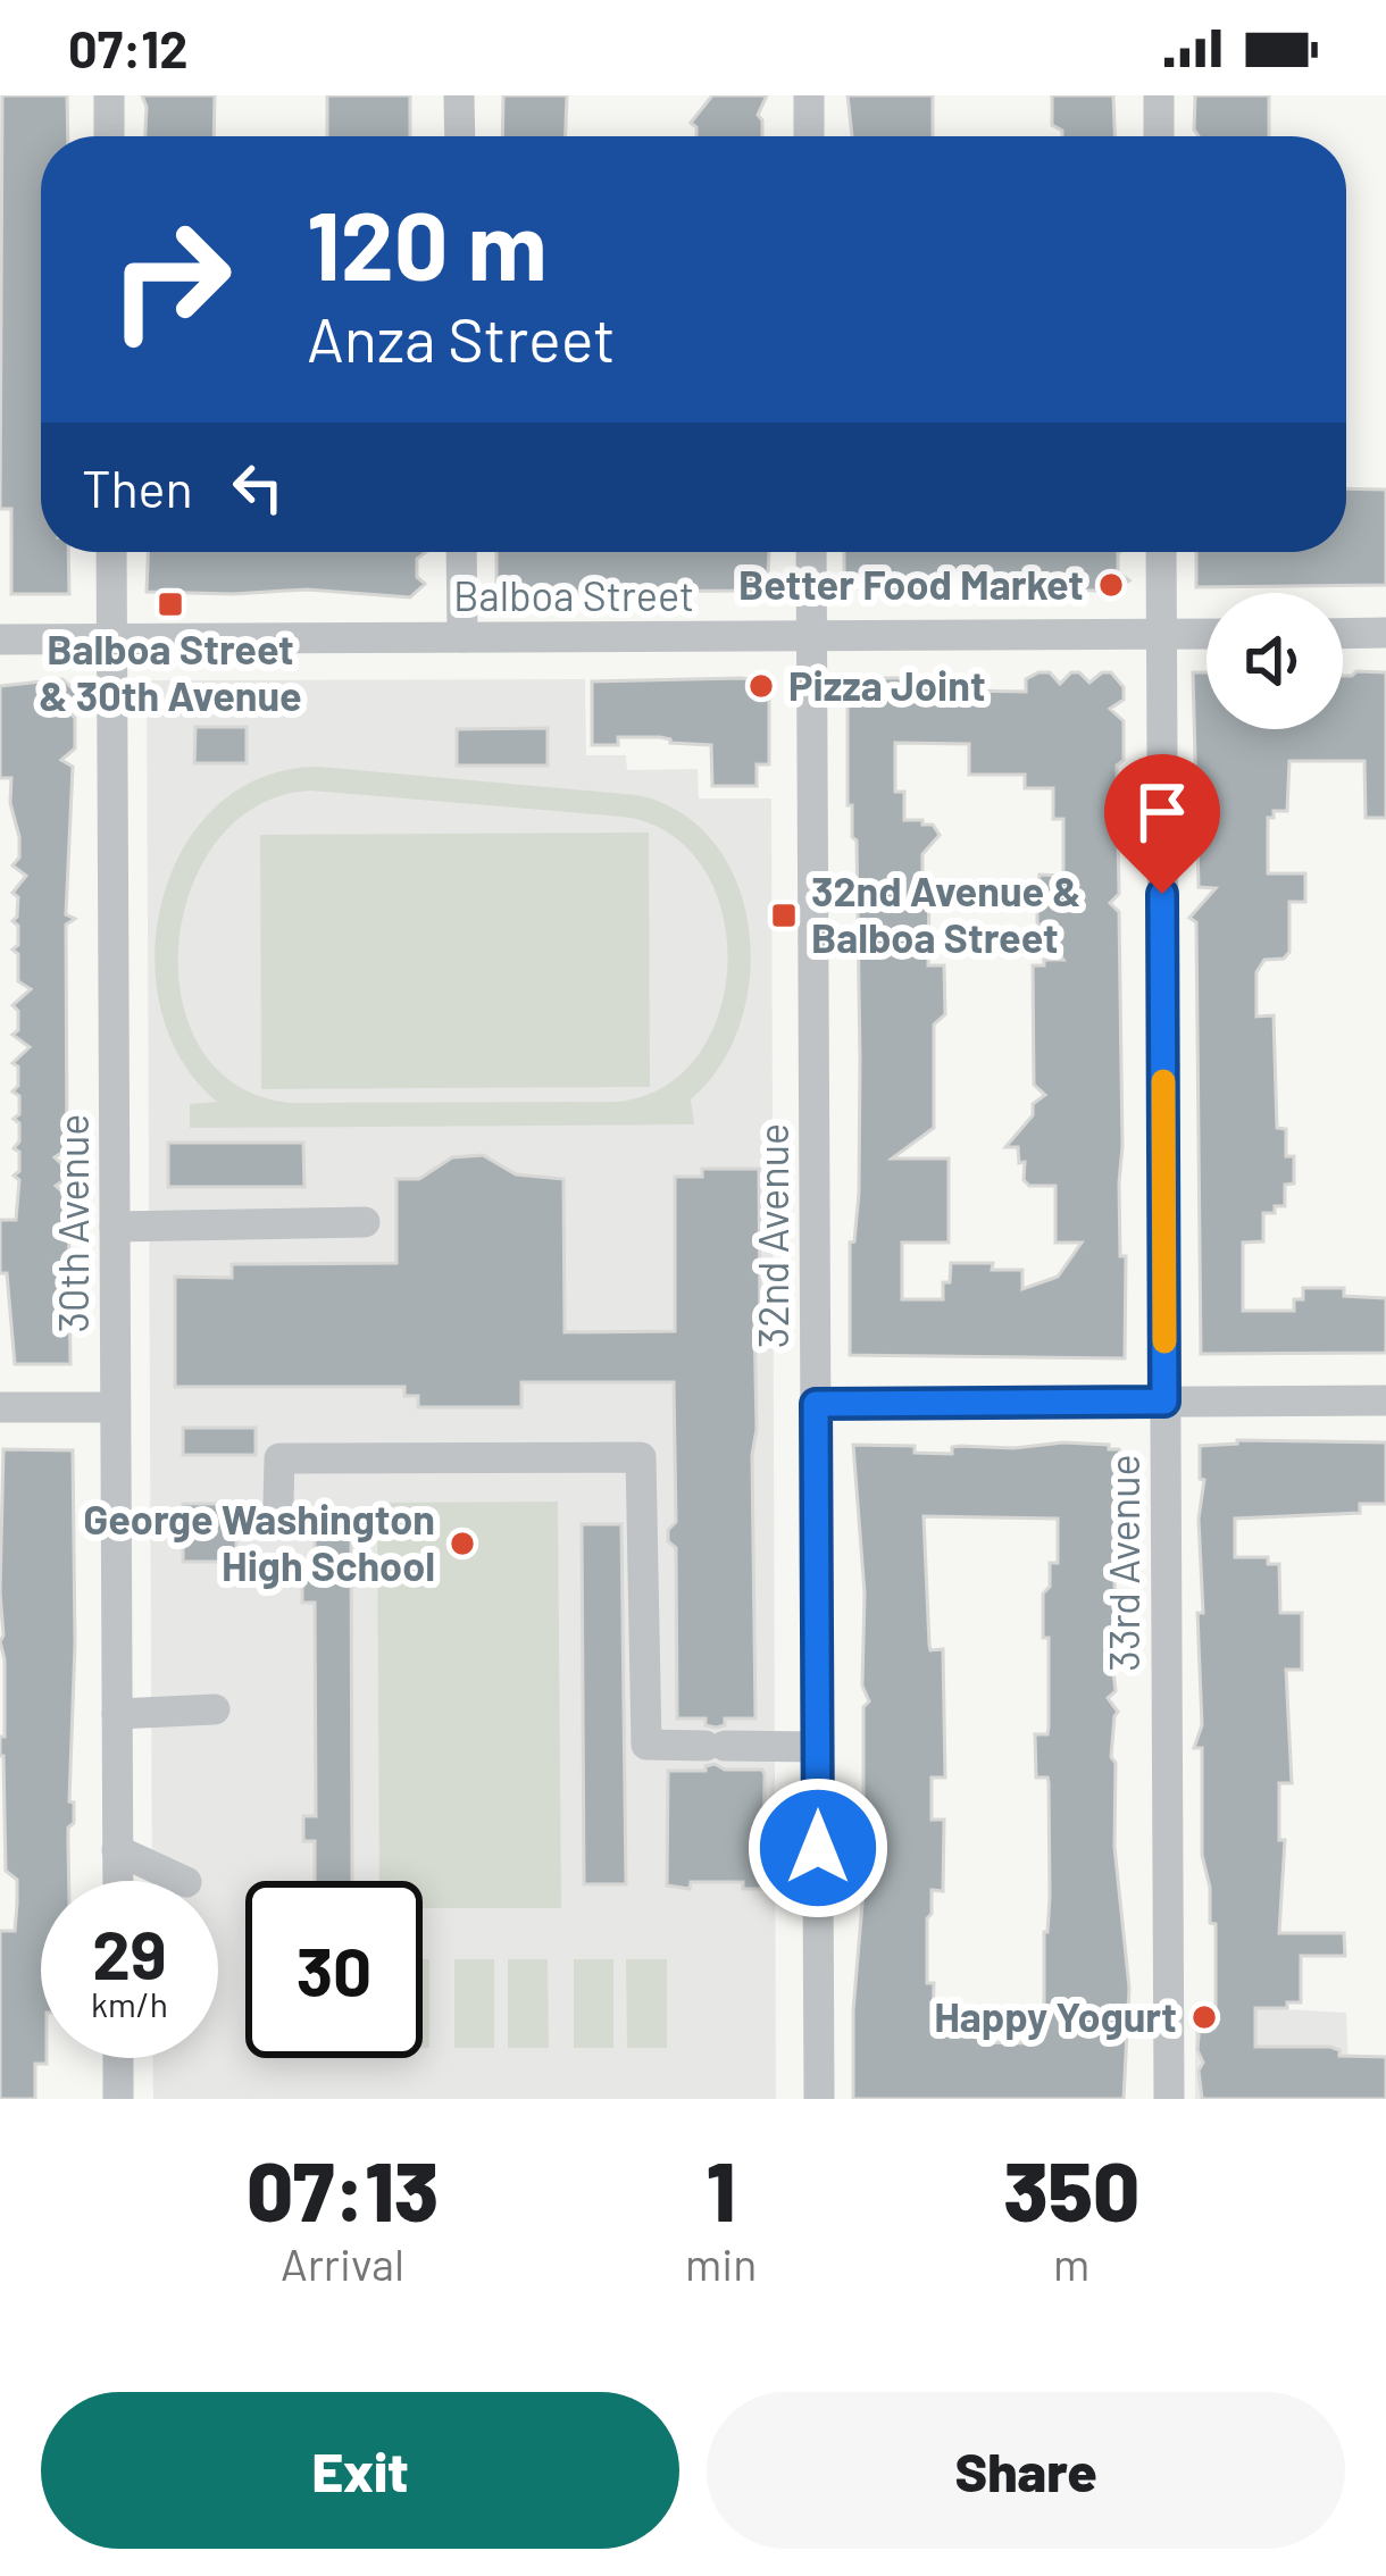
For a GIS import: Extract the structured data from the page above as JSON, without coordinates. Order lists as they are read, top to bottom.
{
  "streets": {
    "street": [
      "Balboa Street",
      "30th Avenue",
      "32nd Avenue",
      "33rd Avenue"
    ]
  },
  "crossings": [
    ["Balboa Street", "30th Avenue"],
    ["Balboa Street", "32nd Avenue"],
    ["Balboa Street", "33rd Avenue"]
  ],
  "places": {
    "other": [
      "Better Food Market",
      "Pizza Joint",
      "George Washington High School",
      "Happy Yogurt"
    ],
    "transit": ["Balboa Street & 30th Avenue", "32nd Avenue & Balboa Street"]
  },
  "page": {
    "status": "07:12",
    "turn": ["120 m", "Anza Street"],
    "then": "Then",
    "speed": "29 km/h",
    "limit": "30",
    "eta": [
      "07:13",
      "Arrival",
      "1",
      "min",
      "350",
      "m"
    ],
    "buttons": ["Exit", "Share"]
  }
}
